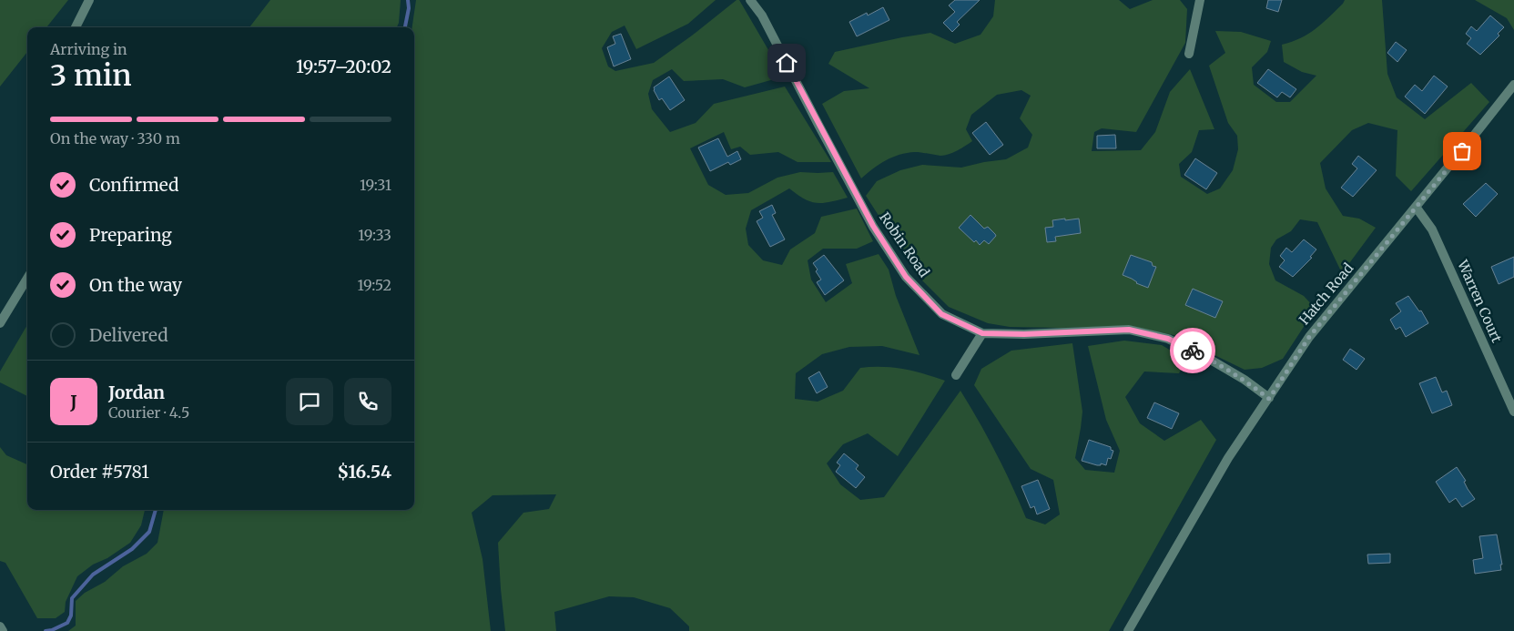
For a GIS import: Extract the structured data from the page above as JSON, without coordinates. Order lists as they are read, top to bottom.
{
  "streets": {
    "street": ["Robin Road", "Hatch Road", "Warren Court"]
  },
  "crossings": [
    ["Robin Road", "Hatch Road"],
    ["Hatch Road", "Warren Court"]
  ],
  "page": {
    "heading": ["3 min", "Arriving in", "19:57–20:02"],
    "panel": [
      "Jordan",
      "Courier · 4.5",
      "Order #5781",
      "$16.54"
    ],
    "bar": "On the way · 330 m",
    "list": [
      ["Confirmed", "19:31"],
      ["Preparing", "19:33"],
      ["On the way", "19:52"],
      "Delivered"
    ],
    "round": "J"
  }
}
